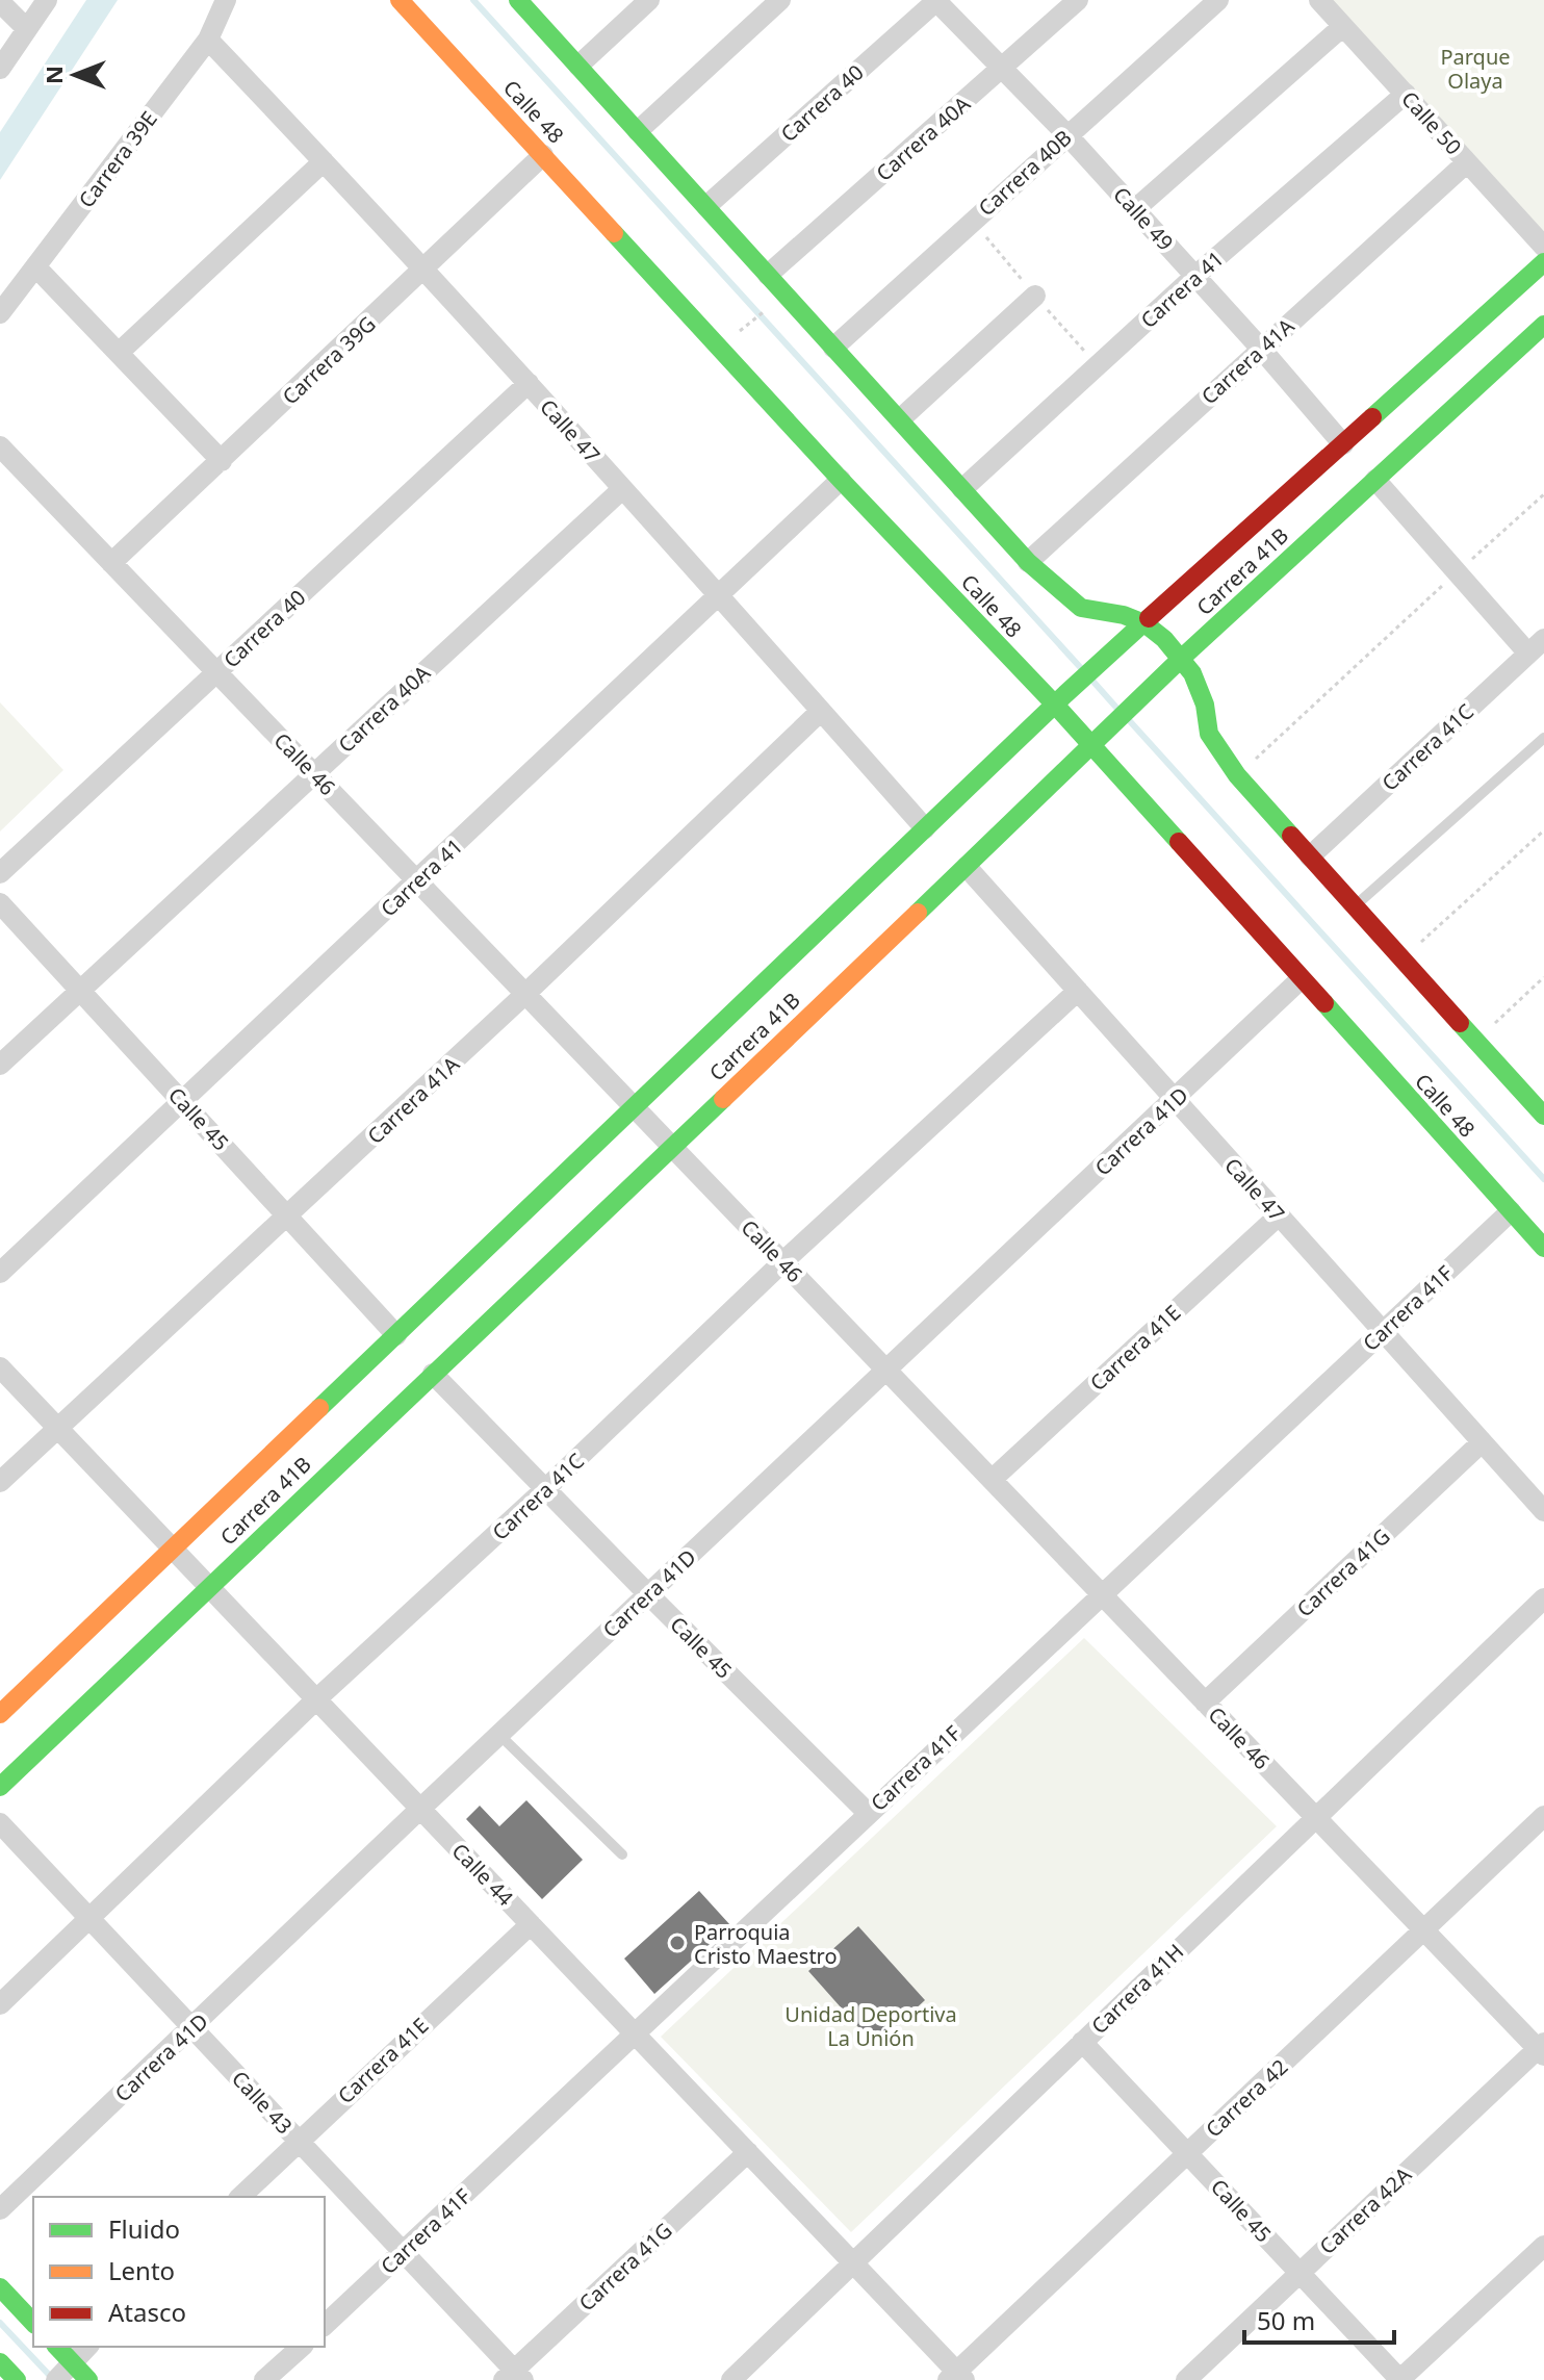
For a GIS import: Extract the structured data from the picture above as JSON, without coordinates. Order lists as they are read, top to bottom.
{
  "streets": {
    "street": [
      "Carrera 40",
      "Calle 48",
      "Calle 50",
      "Carrera 40A",
      "Carrera 39E",
      "Carrera 40B",
      "Calle 49",
      "Carrera 41",
      "Carrera 39G",
      "Carrera 41A",
      "Calle 47",
      "Carrera 41B",
      "Carrera 41C",
      "Calle 46",
      "Calle 45",
      "Carrera 41D",
      "Carrera 41F",
      "Carrera 41E",
      "Carrera 41G",
      "Calle 44",
      "Carrera 41H",
      "Carrera 42",
      "Calle 43",
      "Carrera 42A"
    ]
  },
  "crossings": [
    ["Carrera 40", "Calle 49"],
    ["Carrera 40", "Calle 47"],
    ["Carrera 40", "Calle 46"],
    ["Calle 48", "Carrera 41"],
    ["Calle 48", "Carrera 39G"],
    ["Calle 48", "Carrera 41B"],
    ["Calle 48", "Carrera 41D"],
    ["Calle 48", "Carrera 41F"],
    ["Calle 50", "Carrera 41"],
    ["Calle 50", "Carrera 41A"],
    ["Carrera 40A", "Calle 49"],
    ["Carrera 40A", "Calle 47"],
    ["Carrera 40A", "Calle 46"],
    ["Carrera 40A", "Calle 45"],
    ["Carrera 39E", "Calle 47"],
    ["Carrera 40B", "Calle 49"],
    ["Calle 49", "Carrera 41"],
    ["Calle 49", "Carrera 41A"],
    ["Calle 49", "Carrera 41B"],
    ["Carrera 41", "Calle 47"],
    ["Carrera 41", "Calle 46"],
    ["Carrera 41", "Calle 45"],
    ["Carrera 39G", "Calle 47"],
    ["Carrera 39G", "Calle 46"],
    ["Carrera 41A", "Calle 47"],
    ["Carrera 41A", "Calle 46"],
    ["Carrera 41A", "Calle 45"],
    ["Carrera 41A", "Calle 44"],
    ["Calle 47", "Carrera 41B"],
    ["Calle 47", "Carrera 41C"],
    ["Calle 47", "Carrera 41D"],
    ["Calle 47", "Carrera 41F"],
    ["Calle 47", "Carrera 41E"],
    ["Calle 47", "Carrera 41G"],
    ["Carrera 41B", "Calle 46"],
    ["Carrera 41B", "Calle 45"],
    ["Carrera 41B", "Calle 44"],
    ["Carrera 41C", "Calle 46"],
    ["Carrera 41C", "Calle 45"],
    ["Carrera 41C", "Calle 44"],
    ["Carrera 41C", "Calle 43"],
    ["Calle 46", "Carrera 41D"],
    ["Calle 46", "Carrera 41F"],
    ["Calle 46", "Carrera 41E"],
    ["Calle 46", "Carrera 41G"],
    ["Calle 46", "Carrera 41H"],
    ["Calle 46", "Carrera 42"],
    ["Calle 46", "Carrera 42A"],
    ["Calle 45", "Carrera 41D"],
    ["Calle 45", "Carrera 41F"],
    ["Calle 45", "Carrera 41H"],
    ["Calle 45", "Carrera 42"],
    ["Calle 45", "Carrera 42A"],
    ["Carrera 41D", "Calle 44"],
    ["Carrera 41D", "Calle 43"],
    ["Carrera 41F", "Calle 44"],
    ["Carrera 41F", "Calle 43"],
    ["Carrera 41E", "Calle 44"],
    ["Carrera 41E", "Calle 43"],
    ["Carrera 41G", "Calle 44"],
    ["Carrera 41G", "Calle 43"],
    ["Calle 44", "Carrera 41H"],
    ["Calle 44", "Carrera 42"]
  ],
  "parks": ["Parque Olaya", "Unidad Deportiva La Unión"],
  "places": ["Parroquia Cristo Maestro"],
  "legend": ["Fluido", "Lento", "Atasco"],
  "scale_bar": "50 m",
  "north": "left"
}
